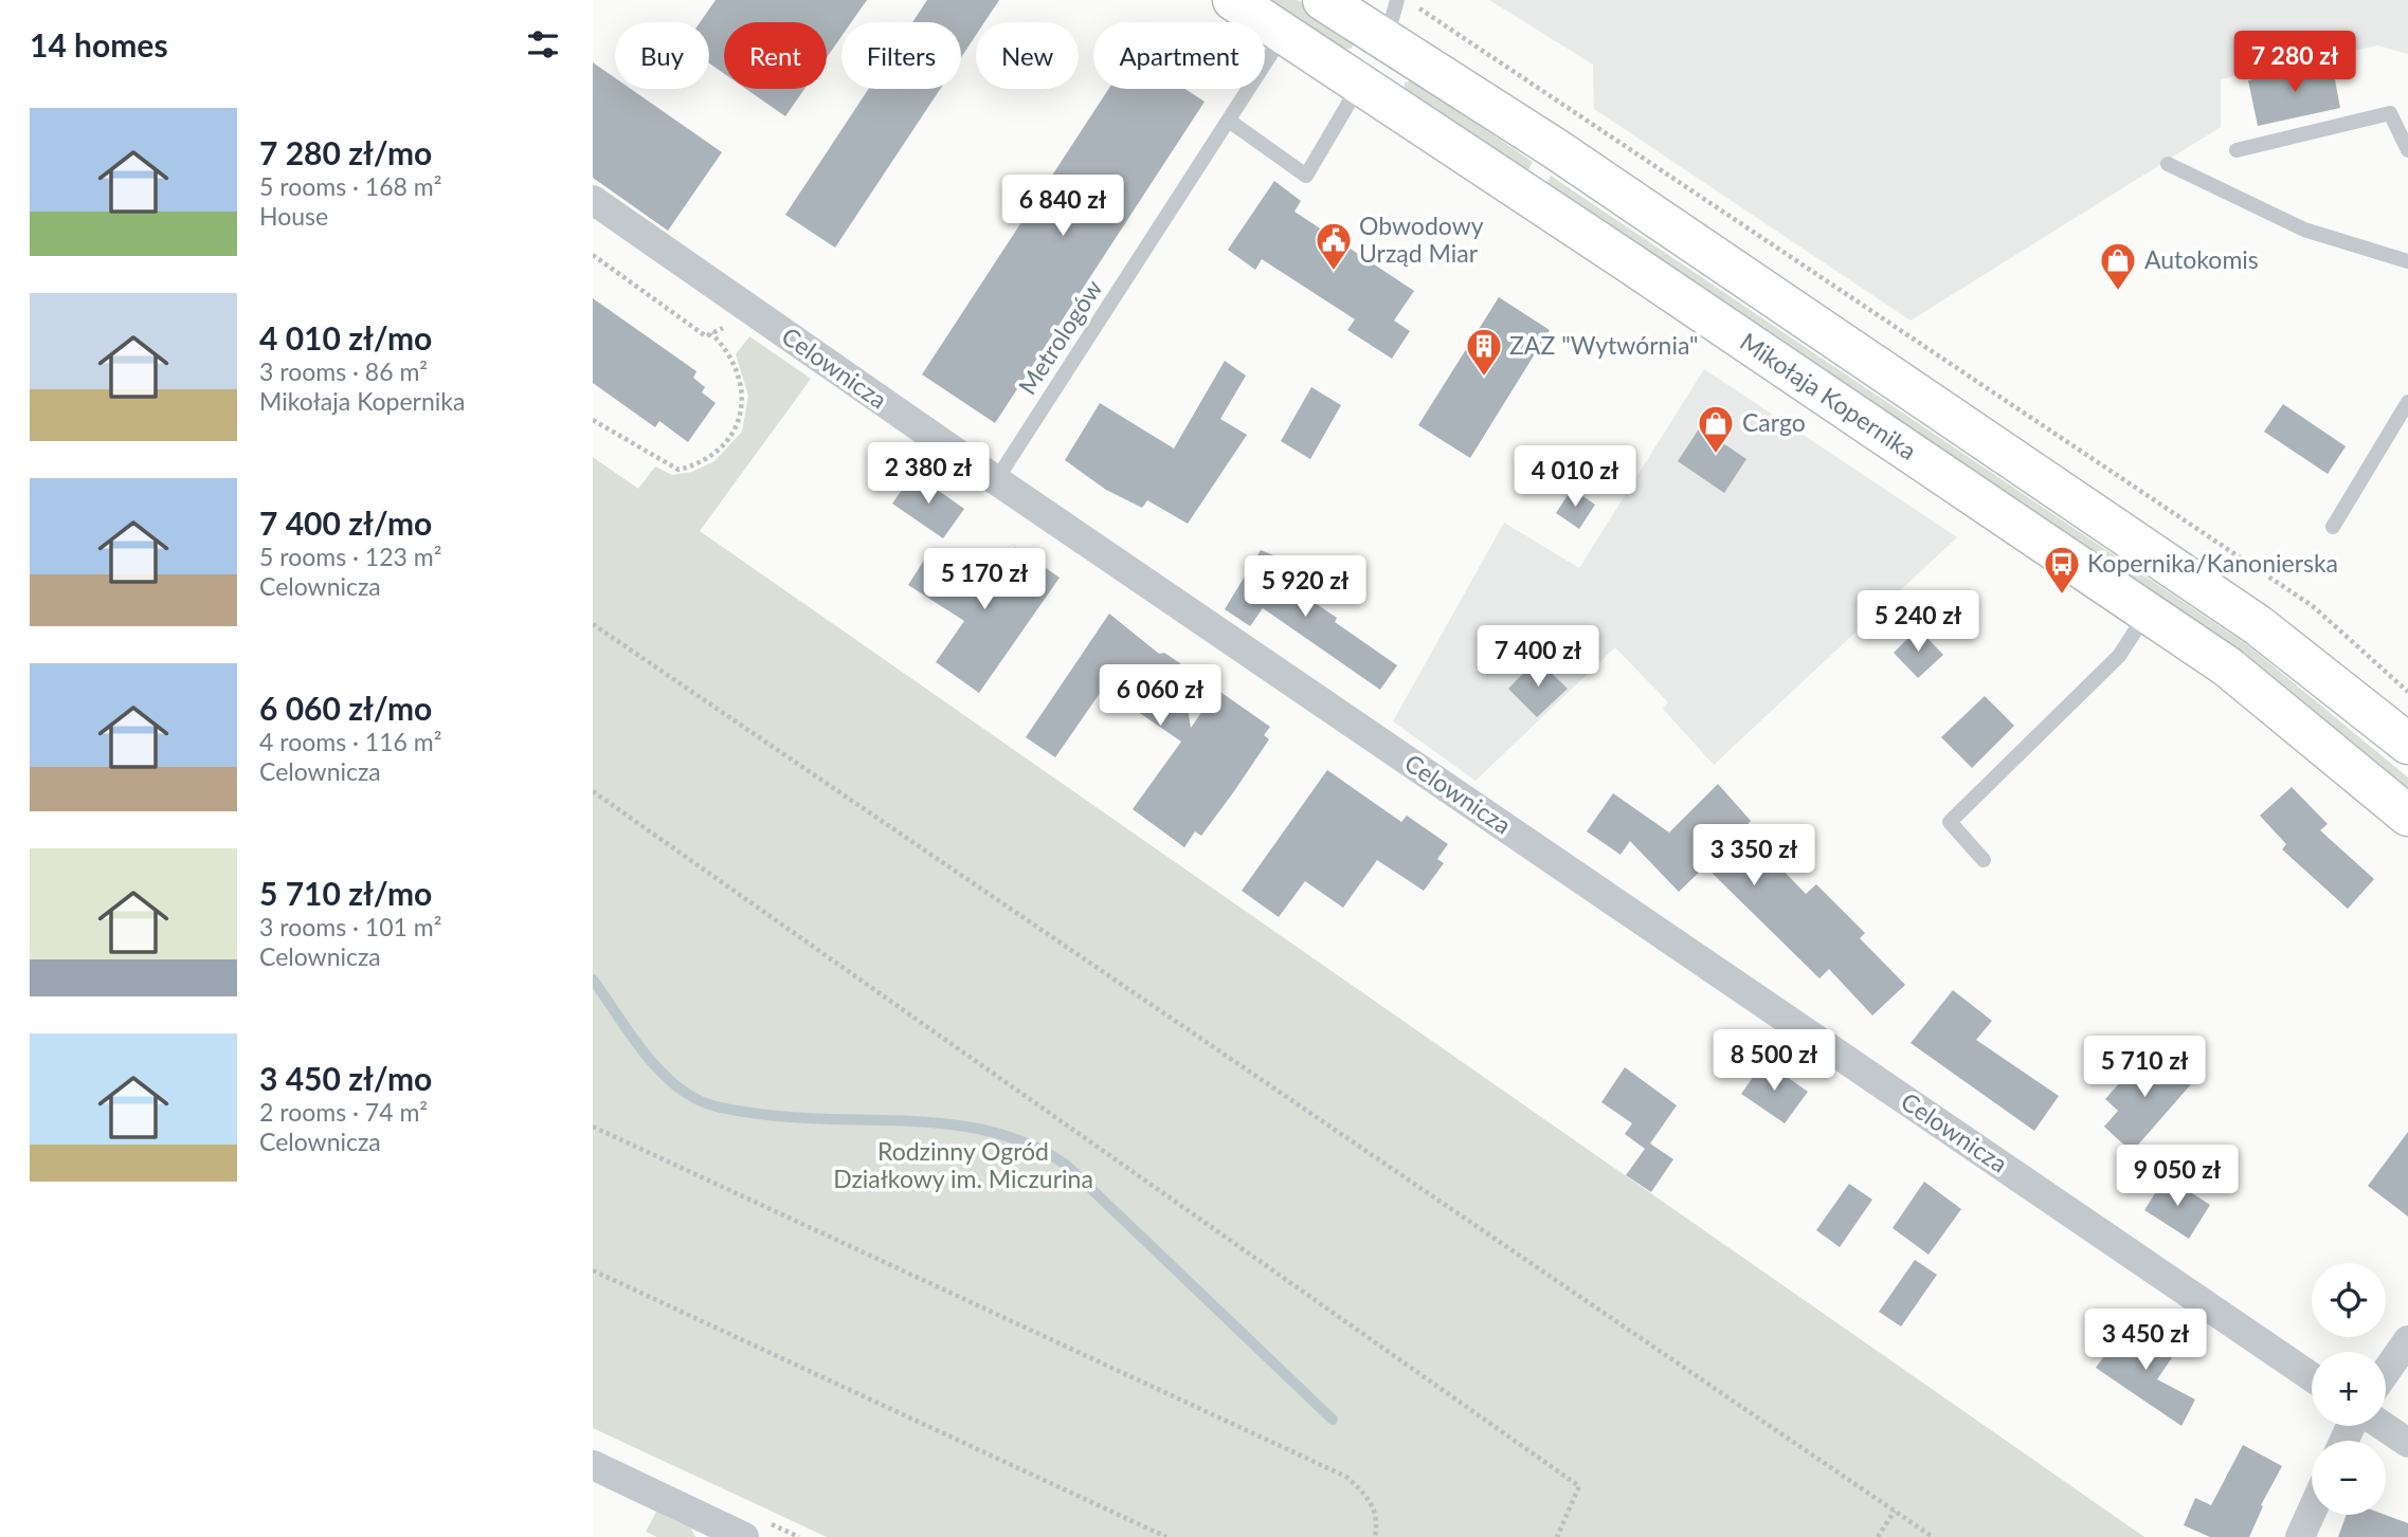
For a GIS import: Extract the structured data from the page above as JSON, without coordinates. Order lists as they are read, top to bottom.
{
  "streets": {
    "main road": ["Mikołaja Kopernika"],
    "street": ["Celownicza"],
    "lane": ["Metrologów"]
  },
  "crossings": [
    ["Metrologów", "Celownicza"],
    ["Metrologów", "Mikołaja Kopernika"]
  ],
  "parks": ["Rodzinny Ogród Działkowy im. Miczurina"],
  "places": {
    "public building": ["Obwodowy Urząd Miar"],
    "shop": ["Autokomis", "Cargo"],
    "building": ["ZAZ \"Wytwórnia\""],
    "bus stop": ["Kopernika/Kanonierska"]
  },
  "page": {
    "heading": "14 homes",
    "chip": [
      "Buy",
      "Rent",
      "Filters",
      "New",
      "Apartment"
    ],
    "price": [
      "7 280 zł",
      "6 840 zł",
      "2 380 zł",
      "4 010 zł",
      "5 170 zł",
      "5 920 zł",
      "5 240 zł",
      "7 400 zł",
      "6 060 zł",
      "3 350 zł",
      "8 500 zł",
      "5 710 zł",
      "9 050 zł",
      "3 450 zł"
    ],
    "list": [
      {
        "name": "7 280 zł/mo",
        "note": "5 rooms · 168 m² · House"
      },
      {
        "name": "4 010 zł/mo",
        "note": "3 rooms · 86 m² · Mikołaja Kopernika"
      },
      {
        "name": "7 400 zł/mo",
        "note": "5 rooms · 123 m² · Celownicza"
      },
      {
        "name": "6 060 zł/mo",
        "note": "4 rooms · 116 m² · Celownicza"
      },
      {
        "name": "5 710 zł/mo",
        "note": "3 rooms · 101 m² · Celownicza"
      },
      {
        "name": "3 450 zł/mo",
        "note": "2 rooms · 74 m² · Celownicza"
      }
    ],
    "map_buttons": ["+", "−"]
  }
}
